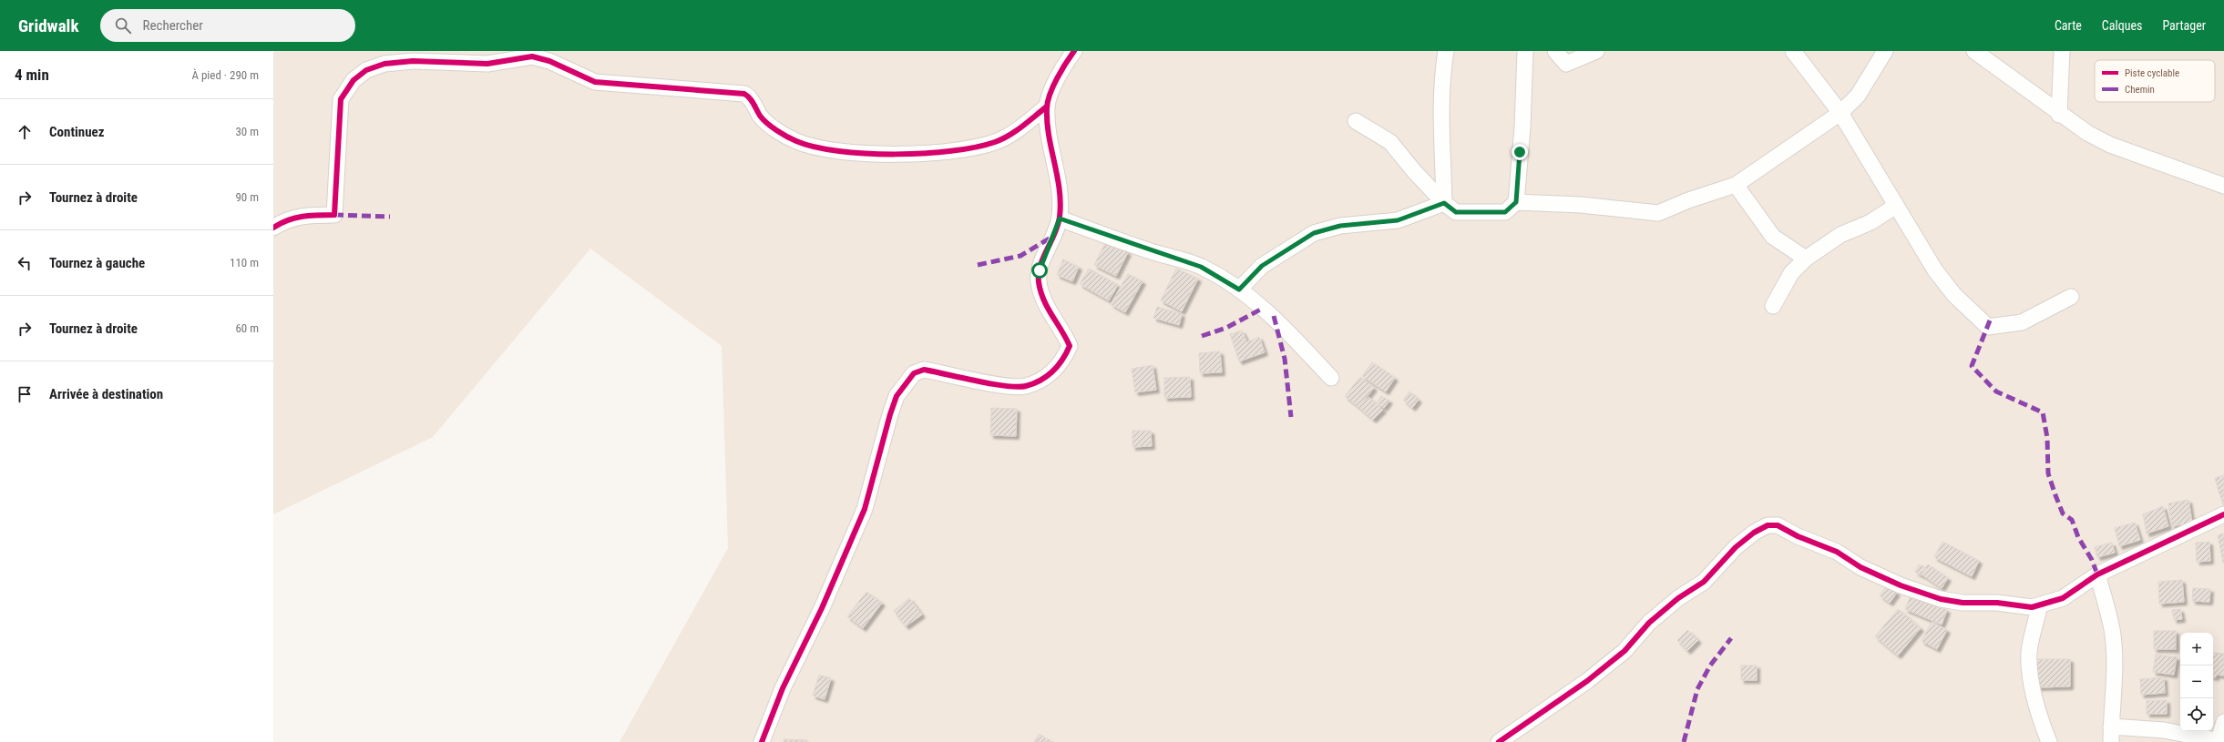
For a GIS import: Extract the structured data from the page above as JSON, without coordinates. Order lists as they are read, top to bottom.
{
  "legend": ["Piste cyclable", "Chemin"],
  "page": {
    "header": "Gridwalk",
    "search": "Rechercher",
    "nav": ["Carte", "Calques", "Partager"],
    "heading": ["4 min", "À pied · 290 m"],
    "list": [
      ["Continuez", "30 m"],
      ["Tournez à droite", "90 m"],
      ["Tournez à gauche", "110 m"],
      ["Tournez à droite", "60 m"],
      "Arrivée à destination"
    ],
    "map_buttons": ["+", "−"]
  }
}
